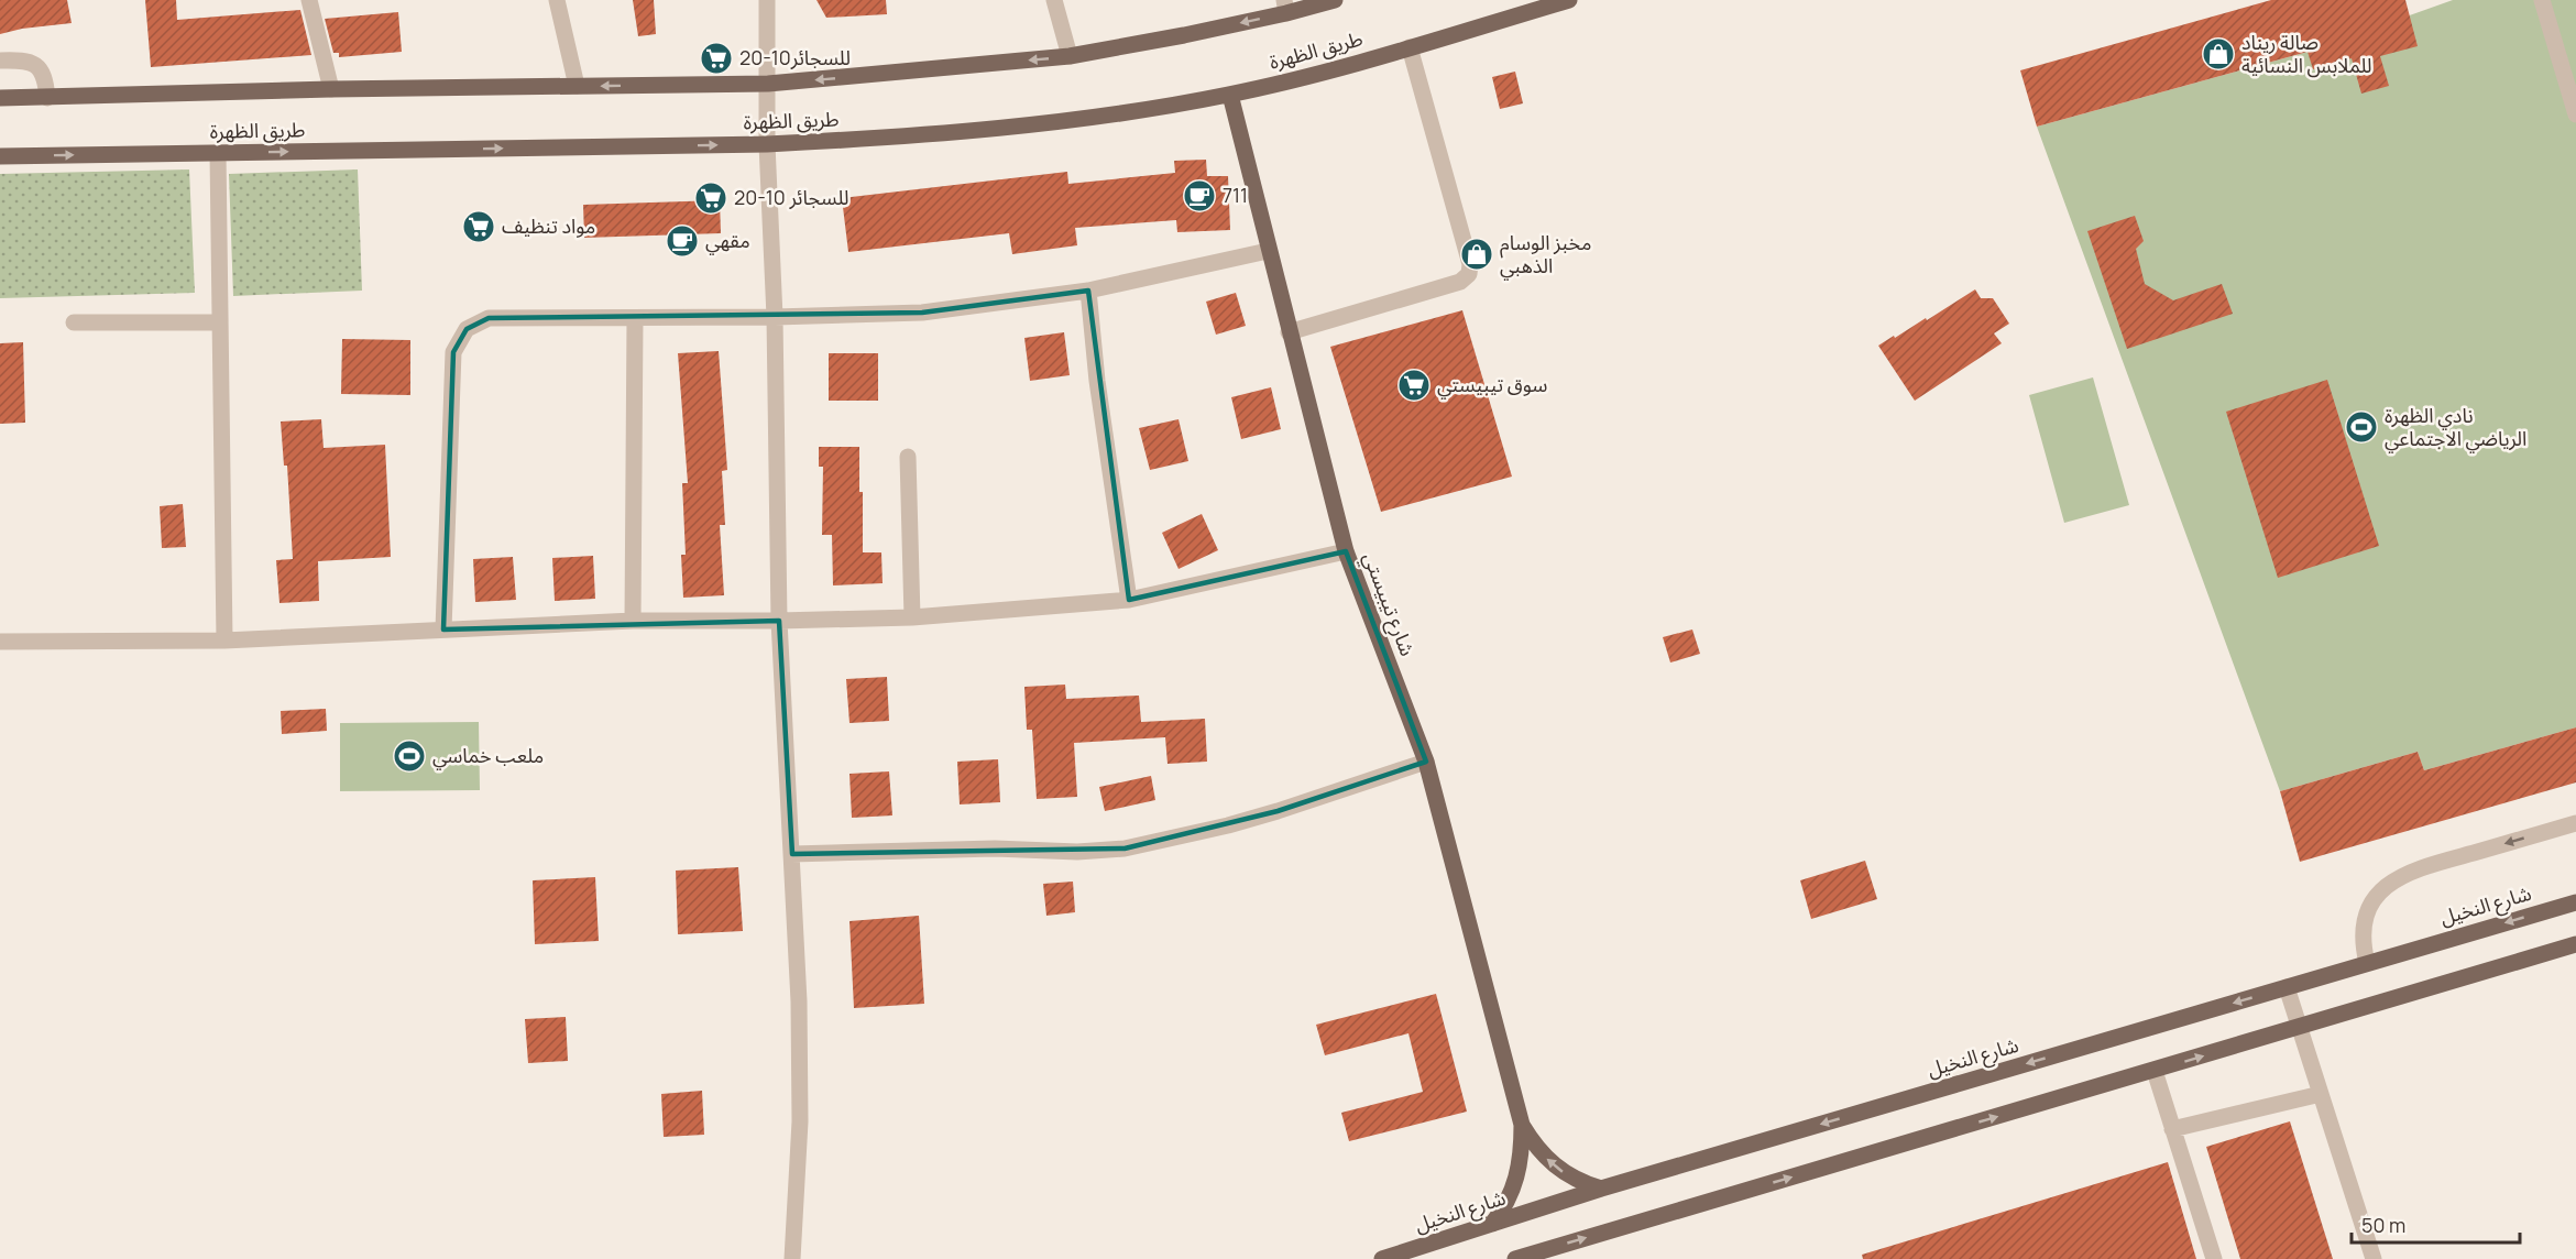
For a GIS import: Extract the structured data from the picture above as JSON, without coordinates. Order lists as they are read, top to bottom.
{
  "streets": {
    "main road": ["طريق الظهرة", "شارع تيبيستي", "شارع النخيل"]
  },
  "crossings": [
    ["طريق الظهرة", "شارع تيبيستي"]
  ],
  "places": {
    "shop": ["صالة ريناد للملابس النسائية", "مخبز الوسام الذهبي"],
    "supermarket": [
      "20-10للسجائر",
      "20-10 للسجائر",
      "مواد تنظيف",
      "سوق تيبيستي"
    ],
    "cafe": ["711", "مقهي"],
    "sports": ["نادي الظهرة الرياضي الاجتماعي", "ملعب خماسي"]
  },
  "scale_bar": "50 m"
}
